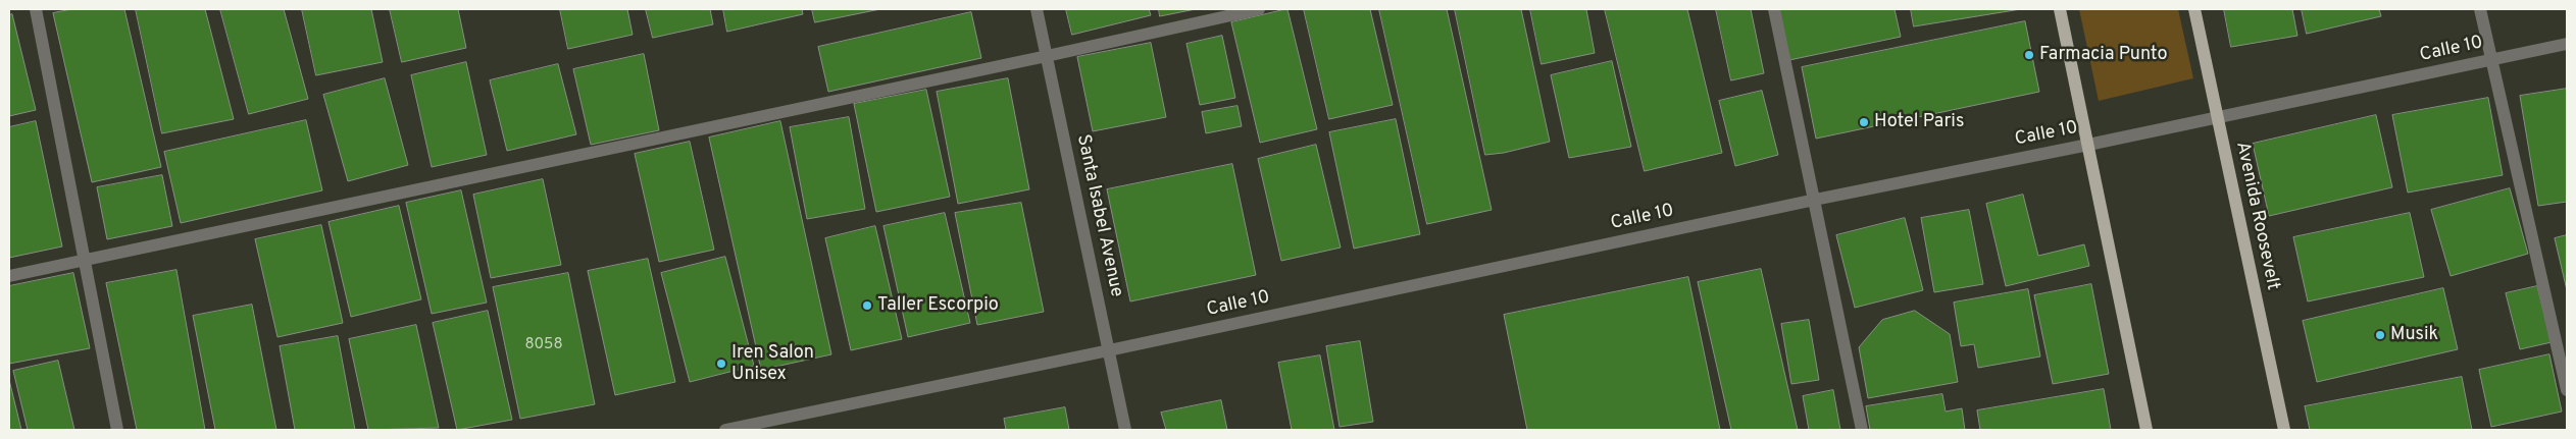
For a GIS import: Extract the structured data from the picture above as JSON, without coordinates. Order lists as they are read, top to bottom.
{
  "streets": {
    "main road": ["Avenida Roosevelt"],
    "street": ["Calle 10", "Santa Isabel Avenue"]
  },
  "crossings": [
    ["Calle 10", "Santa Isabel Avenue"],
    ["Calle 10", "Avenida Roosevelt"]
  ],
  "places": [
    "Farmacia Punto",
    "Hotel Paris",
    "Taller Escorpio",
    "Musik",
    "Iren Salon Unisex"
  ],
  "house_numbers": ["8058"]
}
